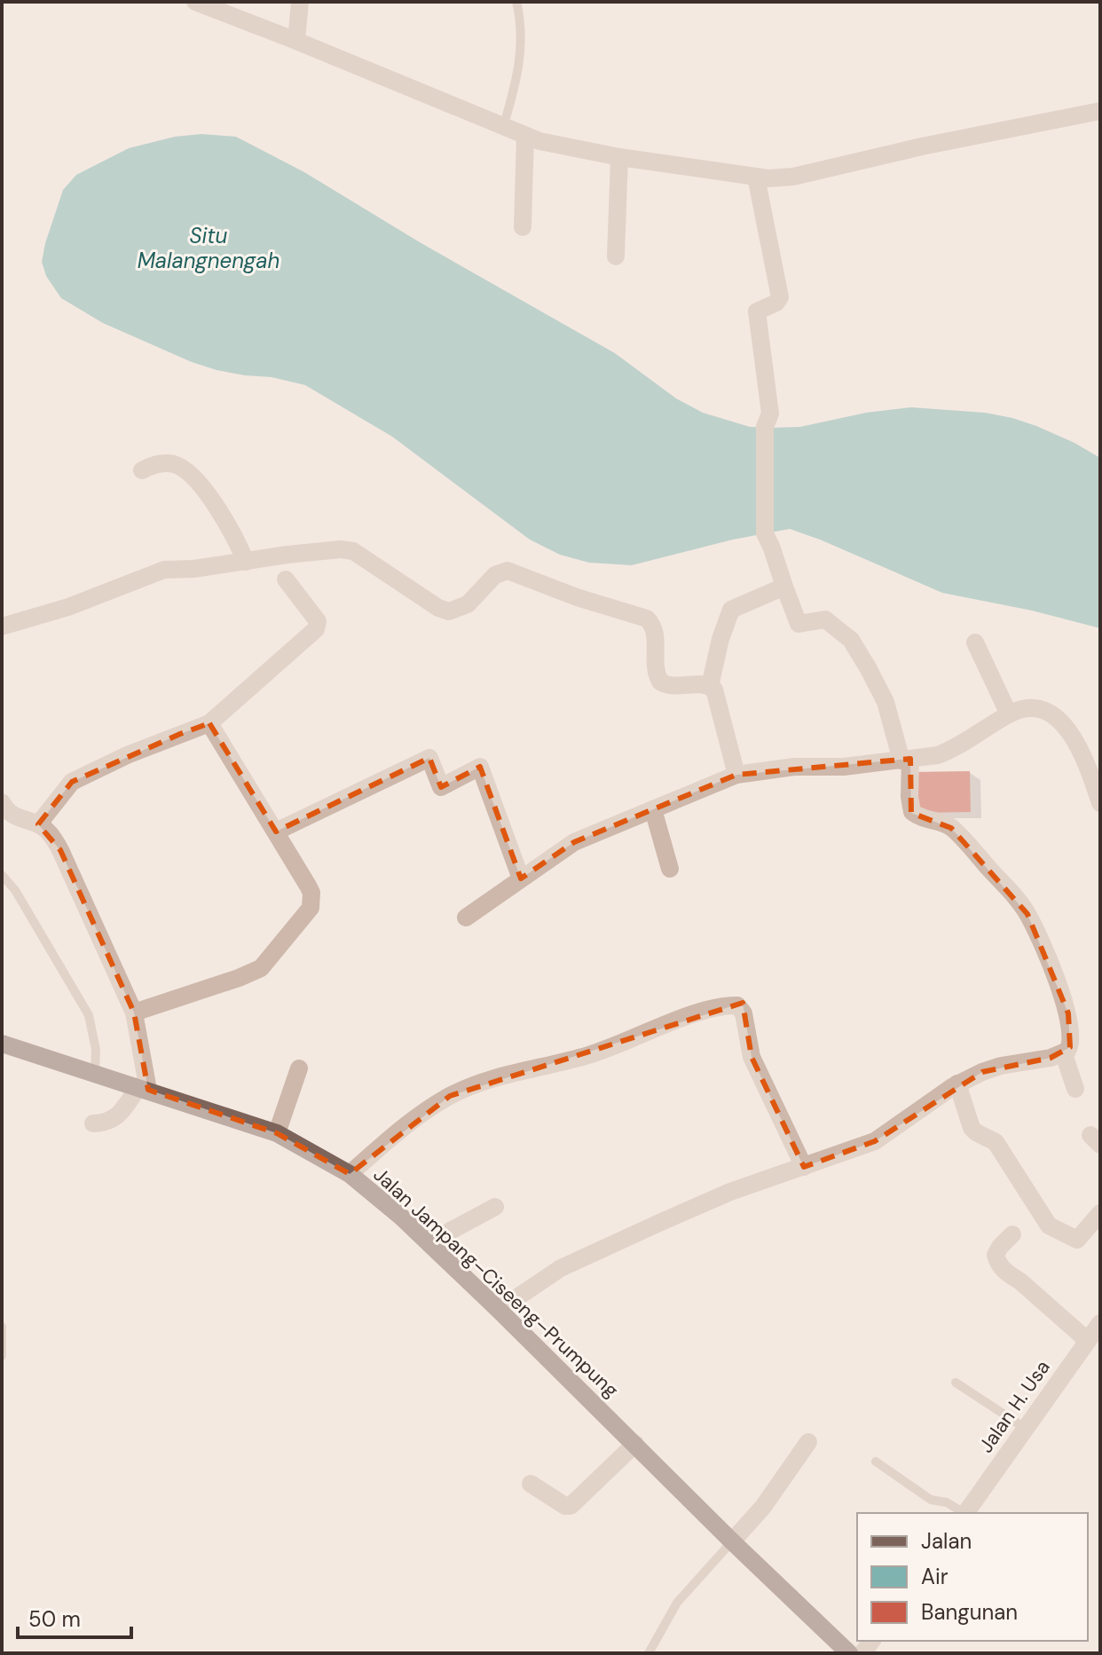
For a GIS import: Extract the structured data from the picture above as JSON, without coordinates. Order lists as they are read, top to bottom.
{
  "streets": {
    "main road": ["Jalan Jampang–Ciseeng–Prumpung"],
    "street": ["Jalan H. Usa"]
  },
  "water": ["Situ Malangnengah"],
  "legend": ["Jalan", "Air", "Bangunan"],
  "scale_bar": "50 m"
}
